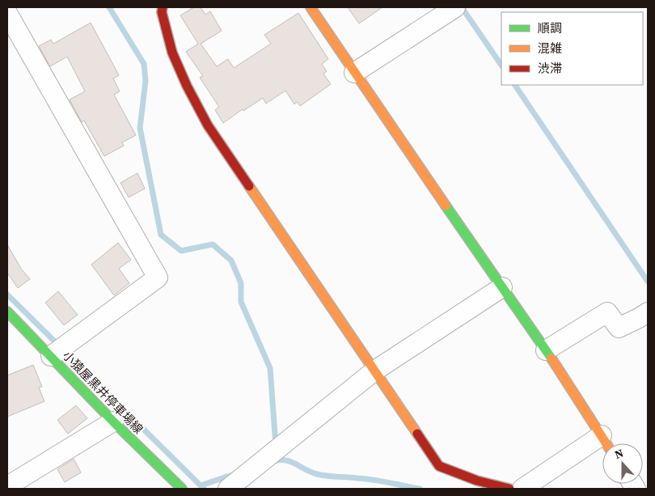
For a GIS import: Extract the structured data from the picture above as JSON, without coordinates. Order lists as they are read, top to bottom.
{
  "streets": {
    "street": ["小猿屋黒井停車場線"]
  },
  "legend": ["順調", "混雑", "渋滞"],
  "north": "top"
}
